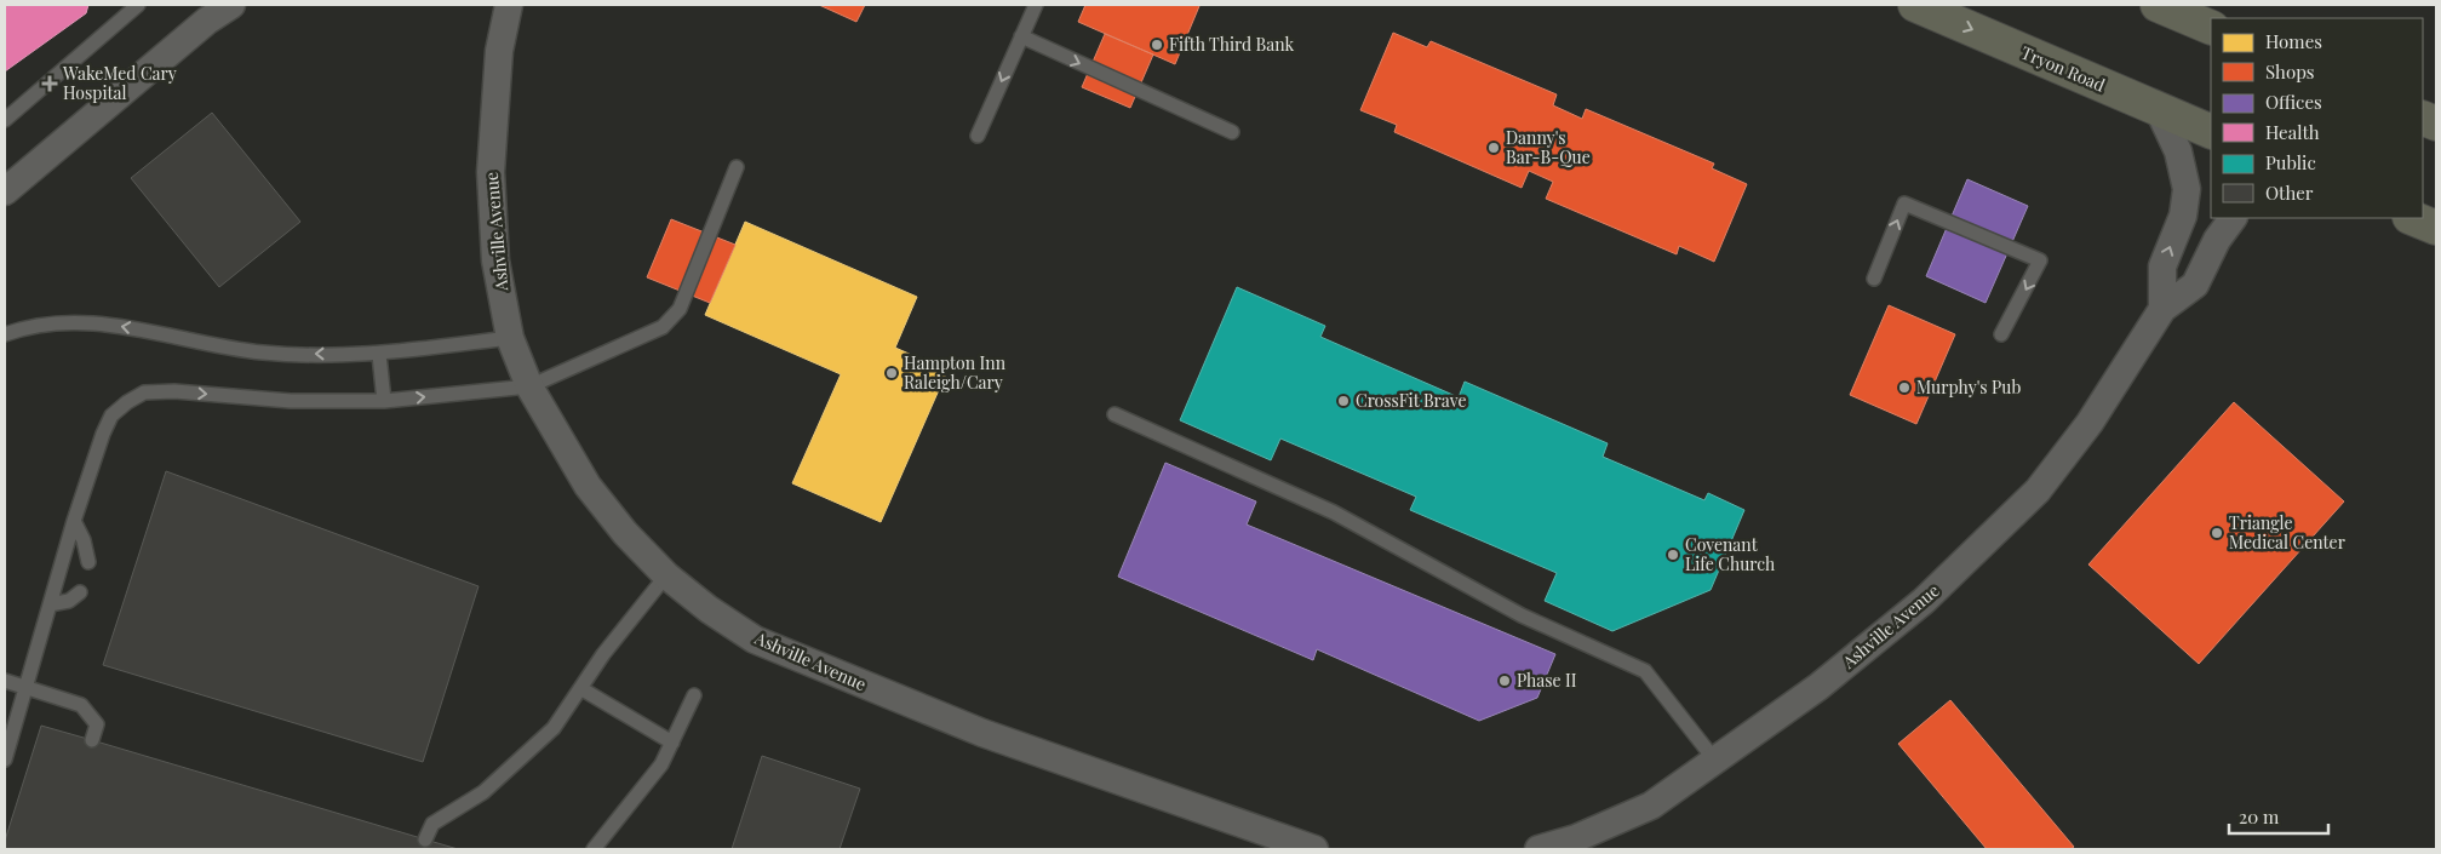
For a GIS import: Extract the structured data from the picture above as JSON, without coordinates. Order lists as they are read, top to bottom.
{
  "streets": {
    "main road": ["Tryon Road"],
    "street": ["Ashville Avenue"]
  },
  "one_way": ["Tryon Road"],
  "places": {
    "other": [
      "Fifth Third Bank",
      "Danny's Bar-B-Que",
      "Hampton Inn Raleigh/Cary",
      "Murphy's Pub",
      "CrossFit Brave",
      "Triangle Medical Center",
      "Covenant Life Church",
      "Phase II"
    ],
    "health": ["WakeMed Cary Hospital"]
  },
  "legend": [
    "Homes",
    "Shops",
    "Offices",
    "Health",
    "Public",
    "Other"
  ],
  "scale_bar": "20 m"
}
